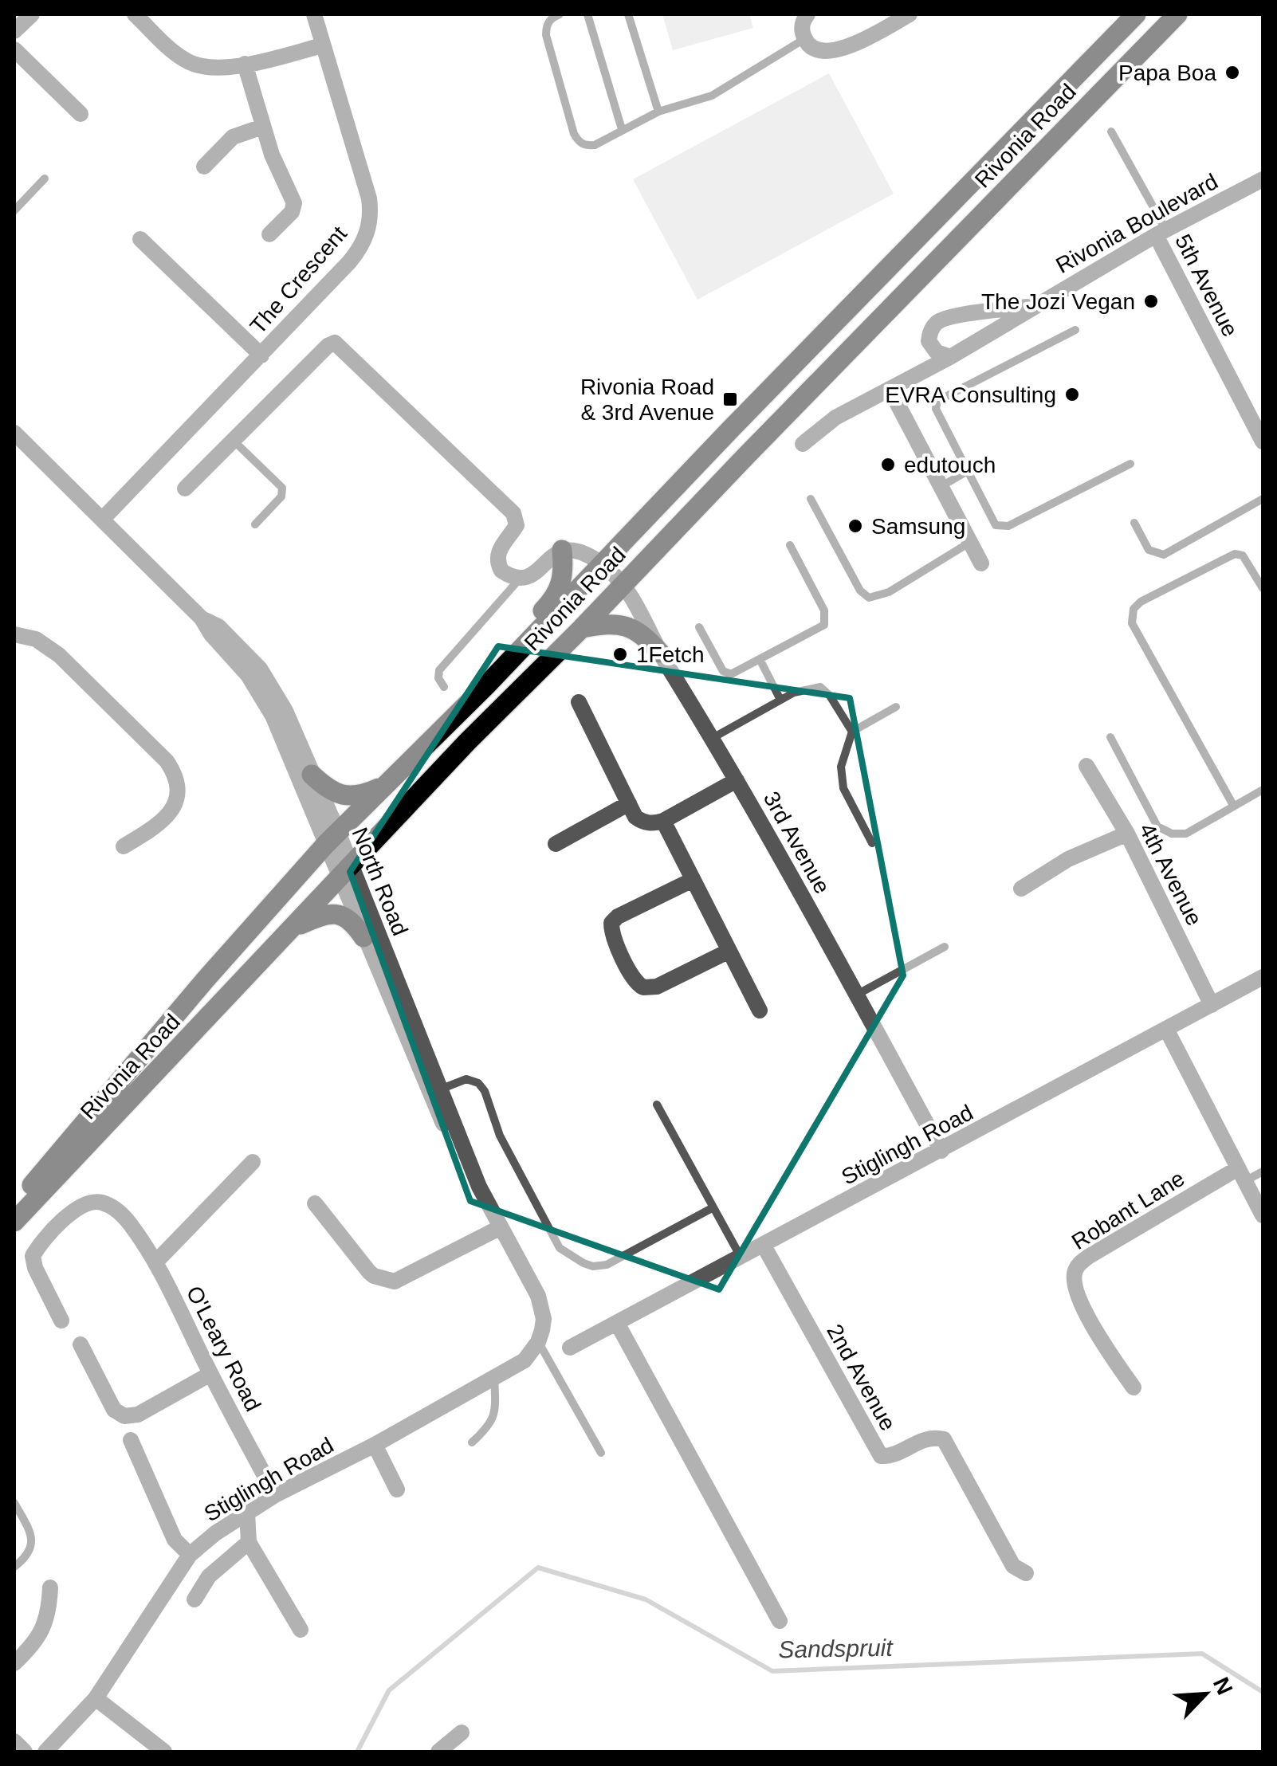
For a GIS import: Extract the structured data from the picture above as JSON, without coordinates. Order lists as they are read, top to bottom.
{
  "streets": {
    "main road": ["Rivonia Road"],
    "street": [
      "Rivonia Boulevard",
      "The Crescent",
      "5th Avenue",
      "3rd Avenue",
      "4th Avenue",
      "North Road",
      "Stiglingh Road",
      "Robant Lane",
      "O'Leary Road",
      "2nd Avenue"
    ]
  },
  "crossings": [
    ["Rivonia Road", "3rd Avenue"],
    ["Rivonia Road", "North Road"],
    ["Rivonia Boulevard", "5th Avenue"],
    ["The Crescent", "North Road"],
    ["3rd Avenue", "Stiglingh Road"],
    ["4th Avenue", "Stiglingh Road"],
    ["North Road", "Stiglingh Road"],
    ["Stiglingh Road", "O'Leary Road"],
    ["Stiglingh Road", "2nd Avenue"]
  ],
  "water": ["Sandspruit"],
  "places": {
    "other": [
      "Papa Boa",
      "The Jozi Vegan",
      "EVRA Consulting",
      "edutouch",
      "Samsung",
      "1Fetch"
    ],
    "transit": ["Rivonia Road & 3rd Avenue"]
  },
  "north": "top right"
}
